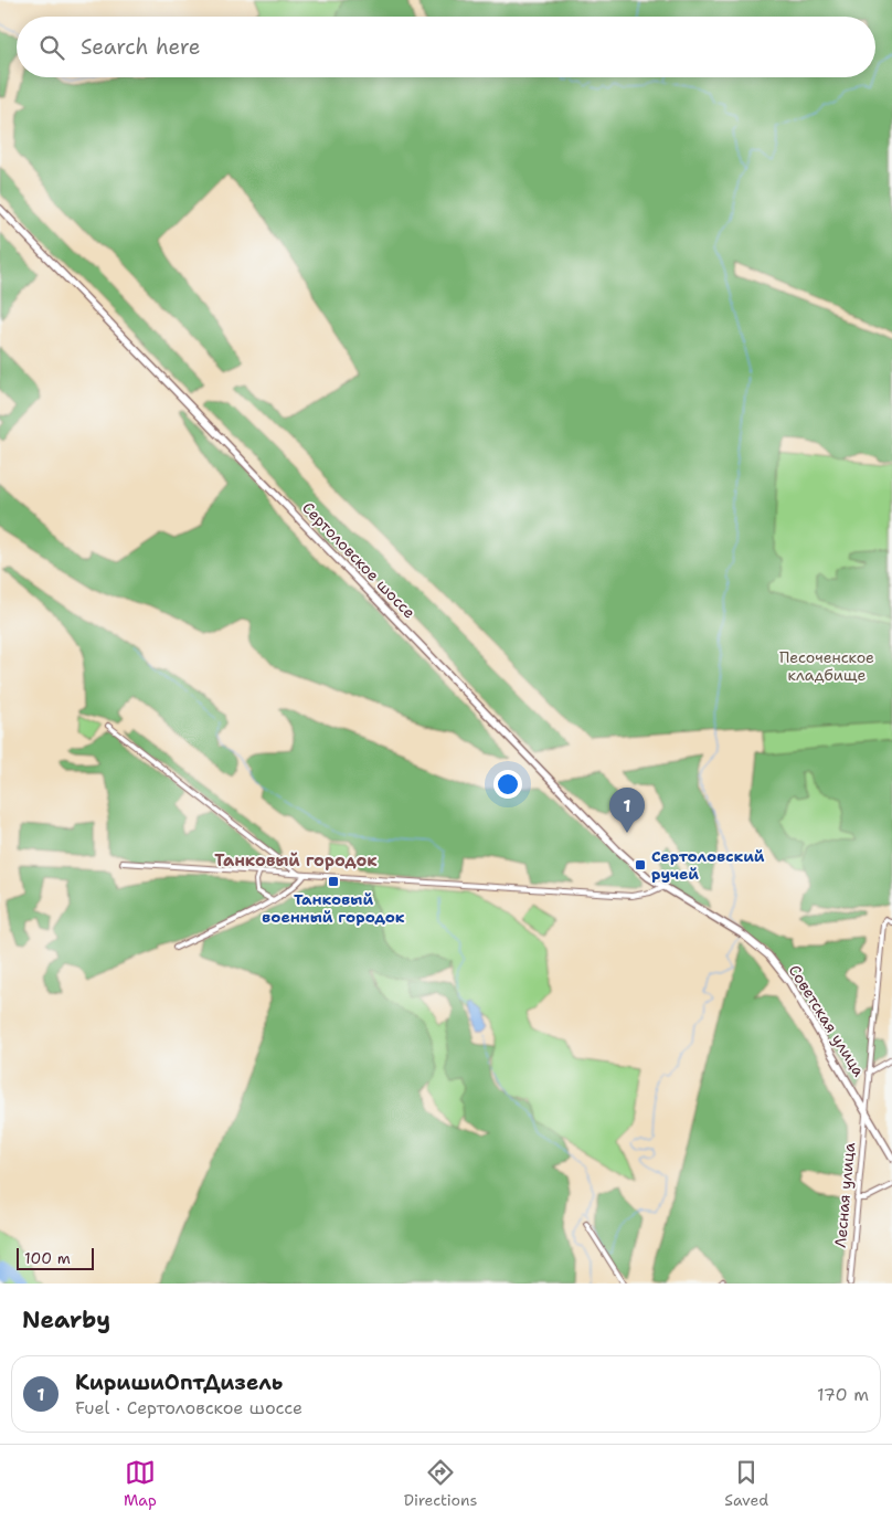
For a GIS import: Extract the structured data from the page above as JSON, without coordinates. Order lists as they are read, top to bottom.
{
  "streets": {
    "main road": ["Сертоловское шоссе", "Советская улица"],
    "street": ["Лесная улица"]
  },
  "crossings": [
    ["Сертоловское шоссе", "Советская улица"],
    ["Советская улица", "Лесная улица"]
  ],
  "districts": ["Танковый городок"],
  "parks": ["Песоченское кладбище"],
  "places": {
    "transit": ["Сертоловский ручей", "Танковый военный городок"]
  },
  "scale_bar": "100 m",
  "page": {
    "search": "Search here",
    "pins": "1",
    "scale": "100 m",
    "heading": "Nearby",
    "list": [
      {
        "mark": "1",
        "name": "КиришиОптДизель",
        "note": "Fuel · Сертоловское шоссе",
        "value": "170 m"
      }
    ],
    "nav": ["Map", "Directions", "Saved"]
  }
}
